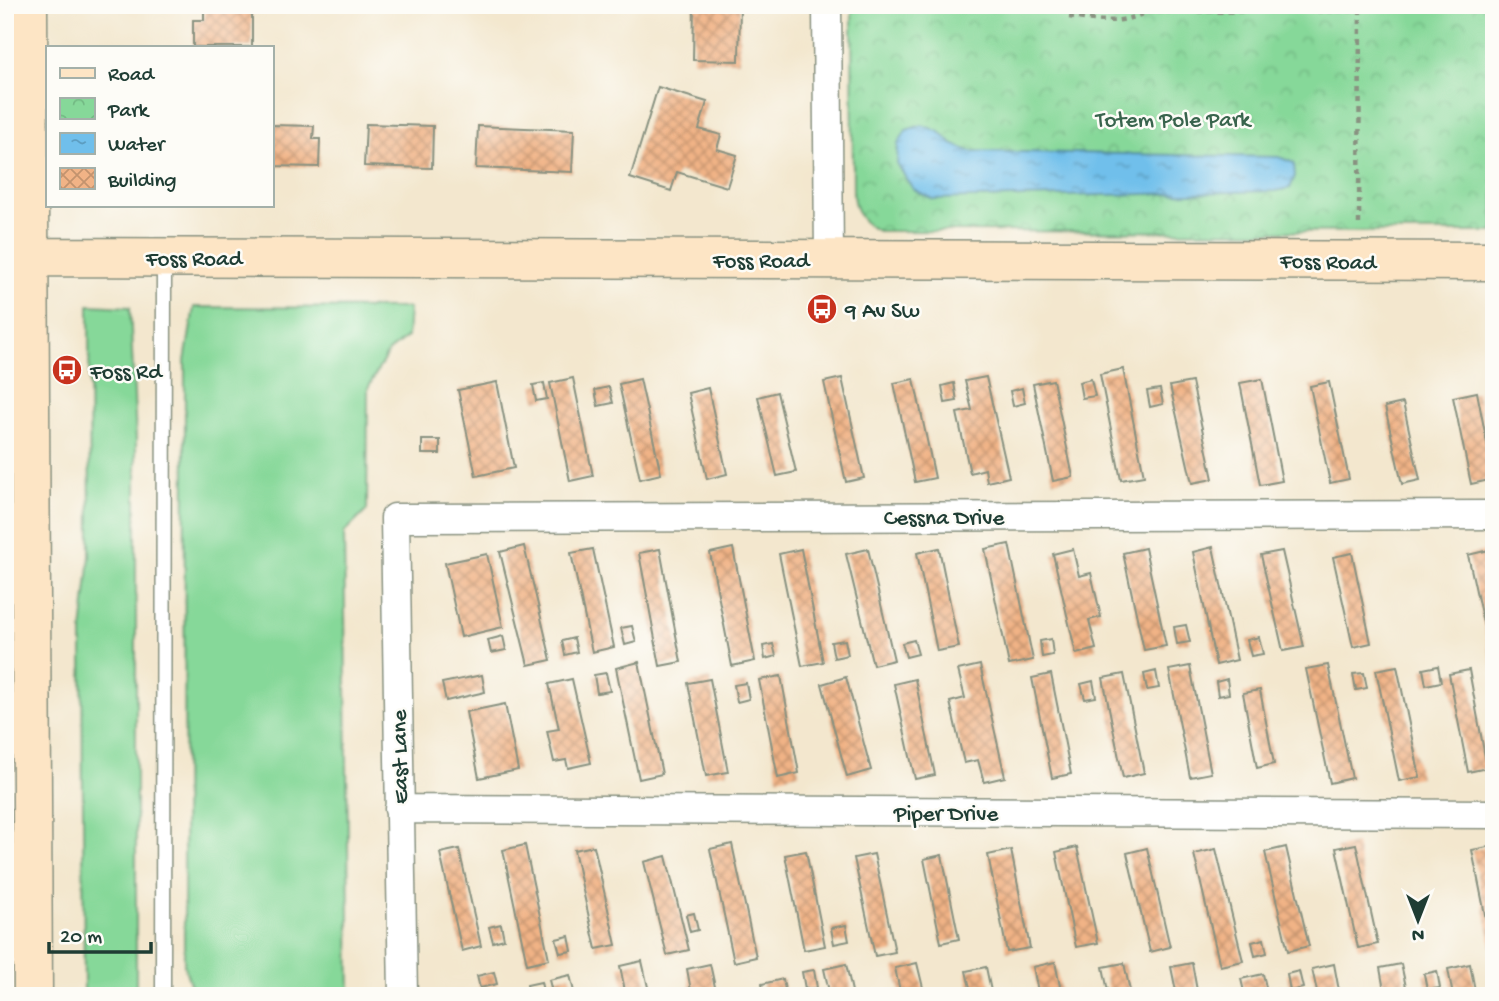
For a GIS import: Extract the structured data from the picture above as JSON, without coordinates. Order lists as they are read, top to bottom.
{
  "streets": {
    "street": [
      "Foss Road",
      "Cessna Drive",
      "East Lane",
      "Piper Drive"
    ]
  },
  "crossings": [
    ["Cessna Drive", "East Lane"],
    ["East Lane", "Piper Drive"]
  ],
  "parks": ["Totem Pole Park"],
  "places": {
    "bus stop": ["9 Av Sw", "Foss Rd"]
  },
  "legend": [
    "Road",
    "Park",
    "Water",
    "Building"
  ],
  "scale_bar": "20 m",
  "north": "bottom"
}
